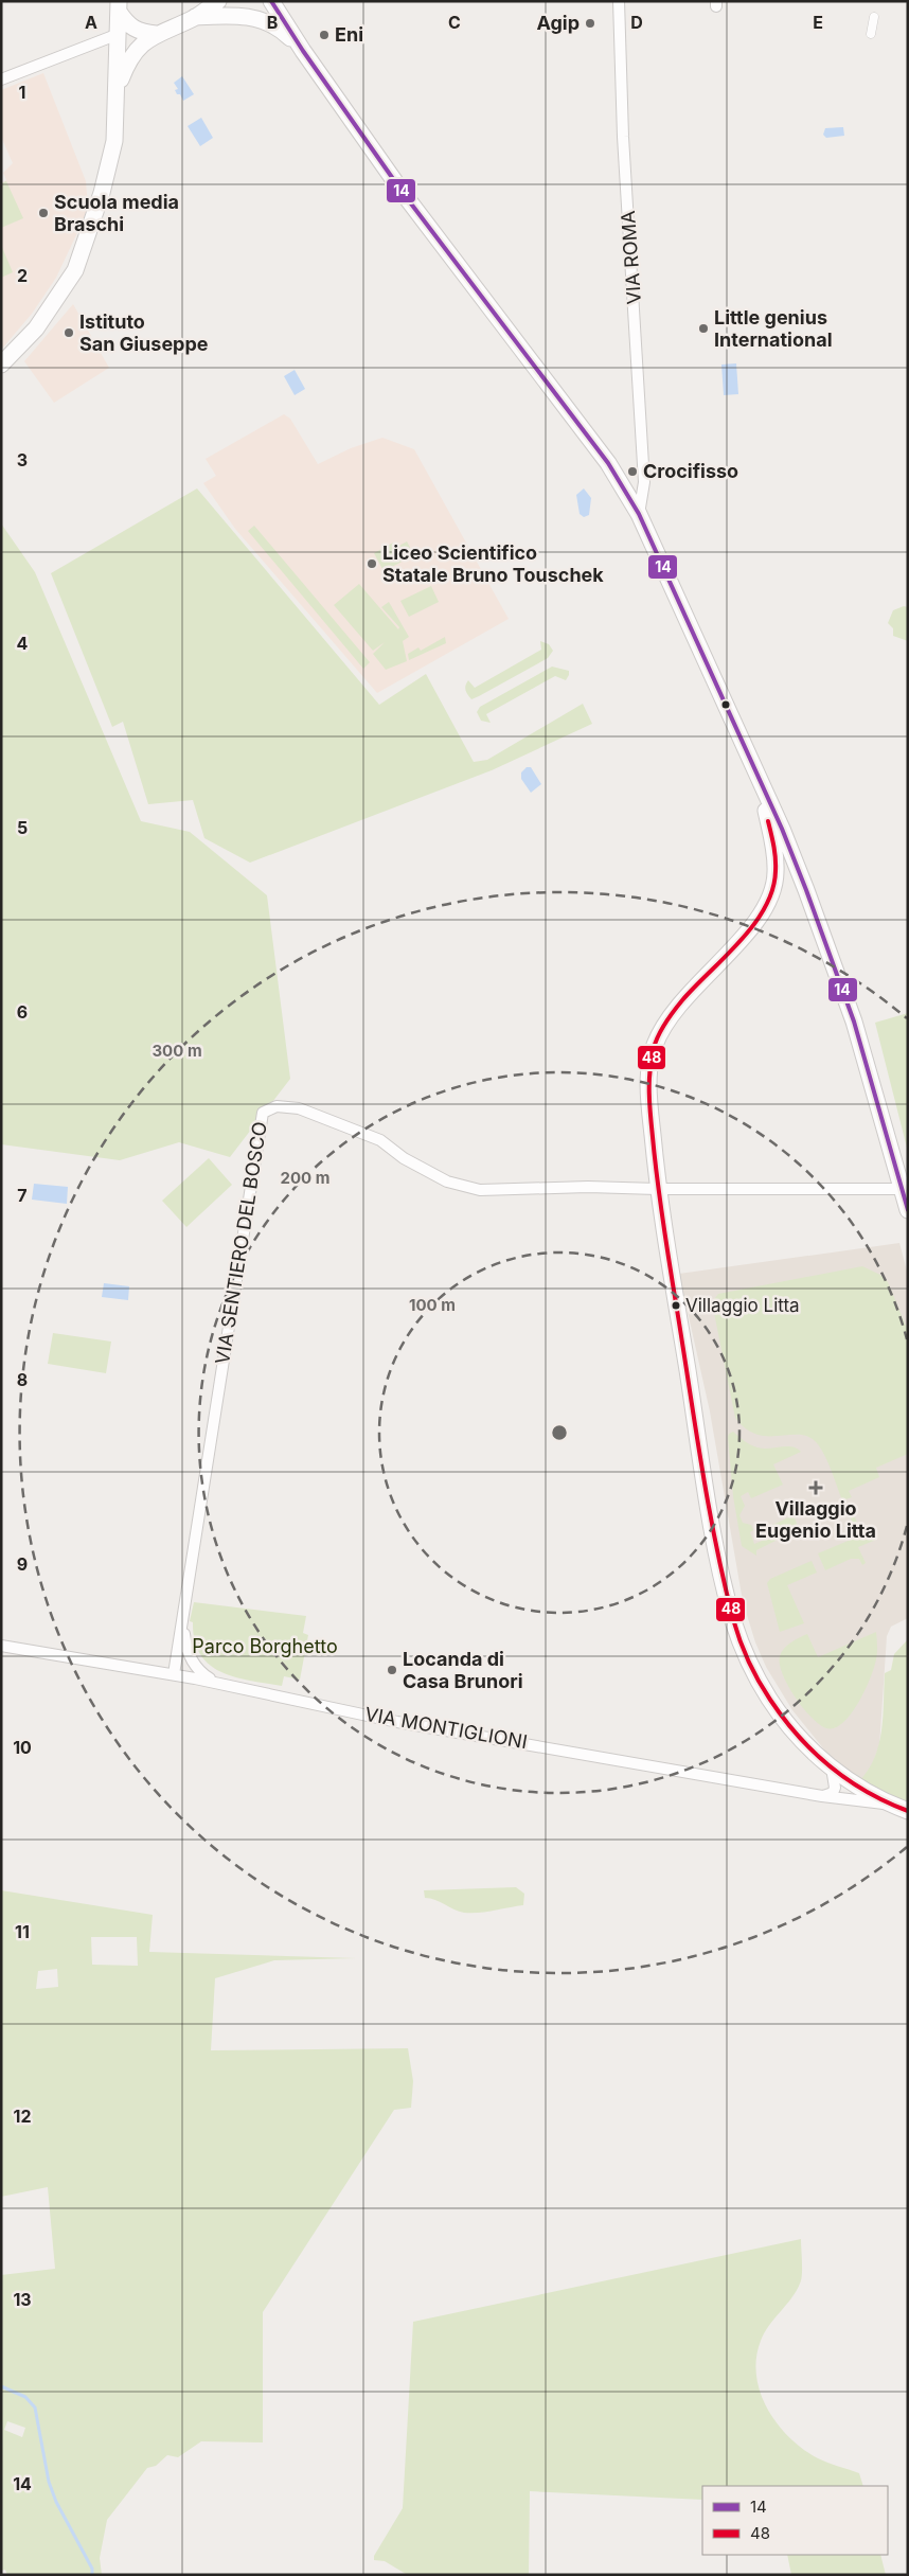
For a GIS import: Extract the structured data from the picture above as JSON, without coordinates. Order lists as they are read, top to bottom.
{
  "streets": {
    "street": ["VIA ROMA", "VIA SENTIERO DEL BOSCO", "VIA MONTIGLIONI"]
  },
  "crossings": [
    ["VIA SENTIERO DEL BOSCO", "VIA MONTIGLIONI"]
  ],
  "parks": ["Parco Borghetto"],
  "places": {
    "other": [
      "Agip",
      "Eni",
      "Scuola media Braschi",
      "Little genius International",
      "Istituto San Giuseppe",
      "Crocifisso",
      "Liceo Scientifico Statale Bruno Touschek",
      "Villaggio Litta",
      "Locanda di Casa Brunori"
    ],
    "health": ["Villaggio Eugenio Litta"]
  },
  "lines": ["transit line 14", "transit line 48"],
  "legend": ["14", "48"],
  "grid": {
    "columns": [
      "A",
      "B",
      "C",
      "D",
      "E"
    ],
    "rows": [
      "1",
      "2",
      "3",
      "4",
      "5",
      "6",
      "7",
      "8",
      "9",
      "10",
      "11",
      "12",
      "13",
      "14"
    ]
  },
  "rings": ["300 m", "200 m", "100 m"]
}
